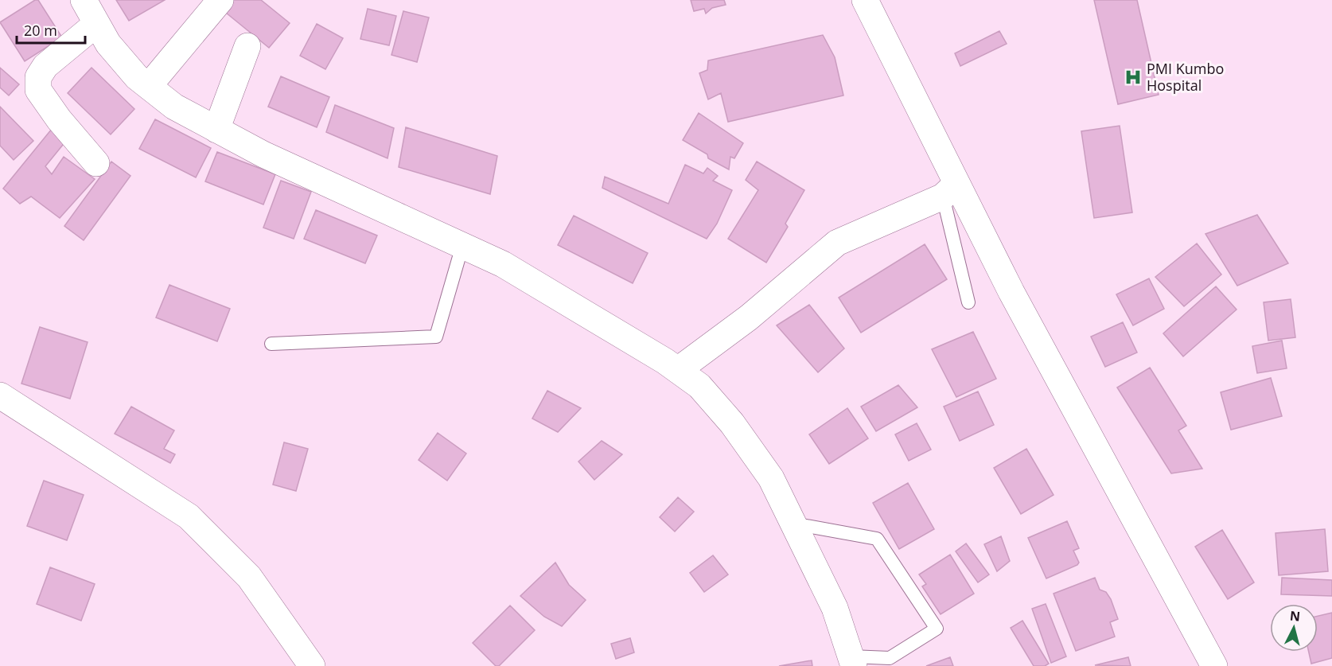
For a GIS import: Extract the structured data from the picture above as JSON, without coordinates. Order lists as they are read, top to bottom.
{
  "places": {
    "hospital": ["PMI Kumbo Hospital"]
  },
  "scale_bar": "20 m",
  "north": "top"
}
